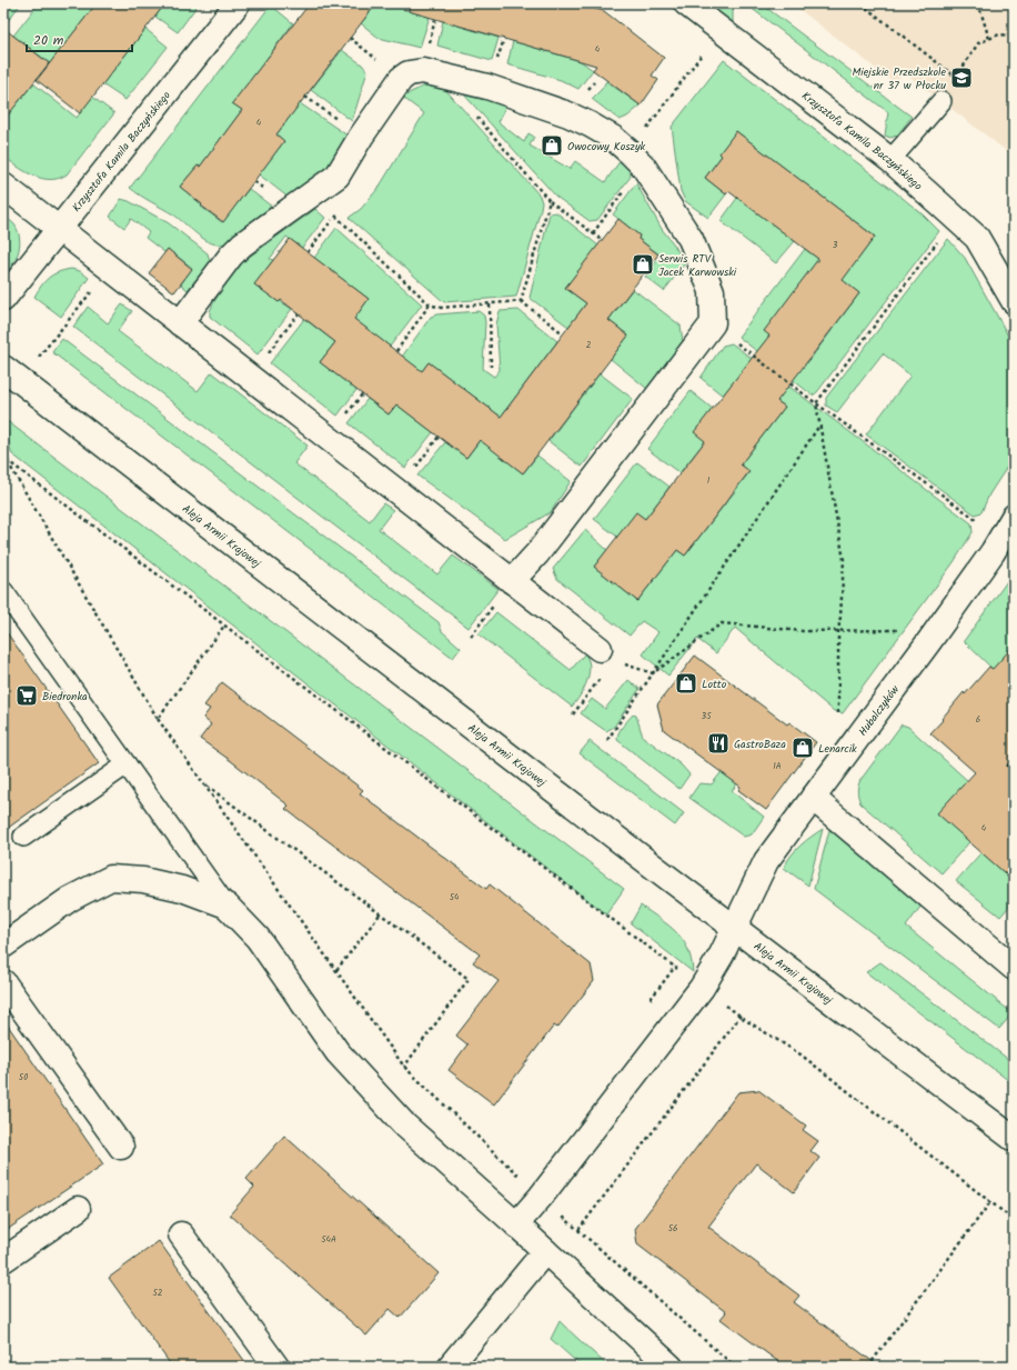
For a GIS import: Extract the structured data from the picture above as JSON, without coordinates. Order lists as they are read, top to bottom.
{
  "streets": {
    "street": ["Krzysztofa Kamila Baczyńskiego", "Aleja Armii Krajowej", "Hubalczyków"]
  },
  "crossings": [
    ["Aleja Armii Krajowej", "Hubalczyków"]
  ],
  "places": {
    "school or university": ["Miejskie Przedszkole nr 37 w Płocku"],
    "shop": [
      "Owocowy Koszyk",
      "Serwis RTV Jacek Karwowski",
      "Lotto",
      "Lenarcik"
    ],
    "supermarket": ["Biedronka"],
    "restaurant": ["GastroBaza"]
  },
  "house_numbers": [
    "4",
    "4",
    "3",
    "2",
    "1",
    "35",
    "6",
    "1A",
    "4",
    "54",
    "50",
    "56",
    "54A",
    "52"
  ],
  "scale_bar": "20 m"
}
